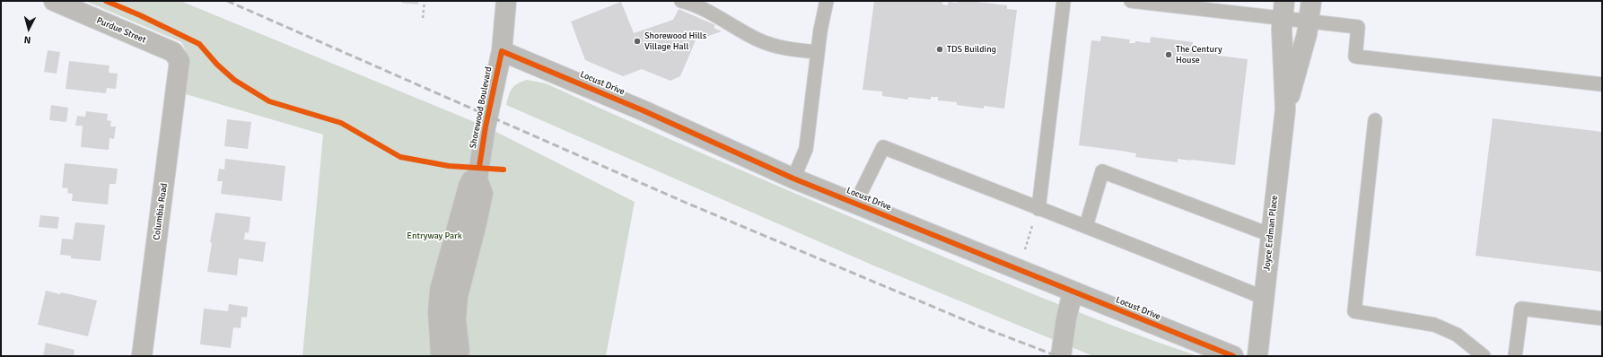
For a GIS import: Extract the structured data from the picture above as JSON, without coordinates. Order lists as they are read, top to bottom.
{
  "streets": {
    "street": [
      "Purdue Street",
      "Locust Drive",
      "Shorewood Boulevard",
      "Columbia Road",
      "Joyce Erdman Place"
    ]
  },
  "crossings": [
    ["Purdue Street", "Columbia Road"],
    ["Locust Drive", "Shorewood Boulevard"]
  ],
  "parks": ["Entryway Park"],
  "places": ["Shorewood Hills Village Hall", "TDS Building", "The Century House"],
  "north": "bottom"
}
